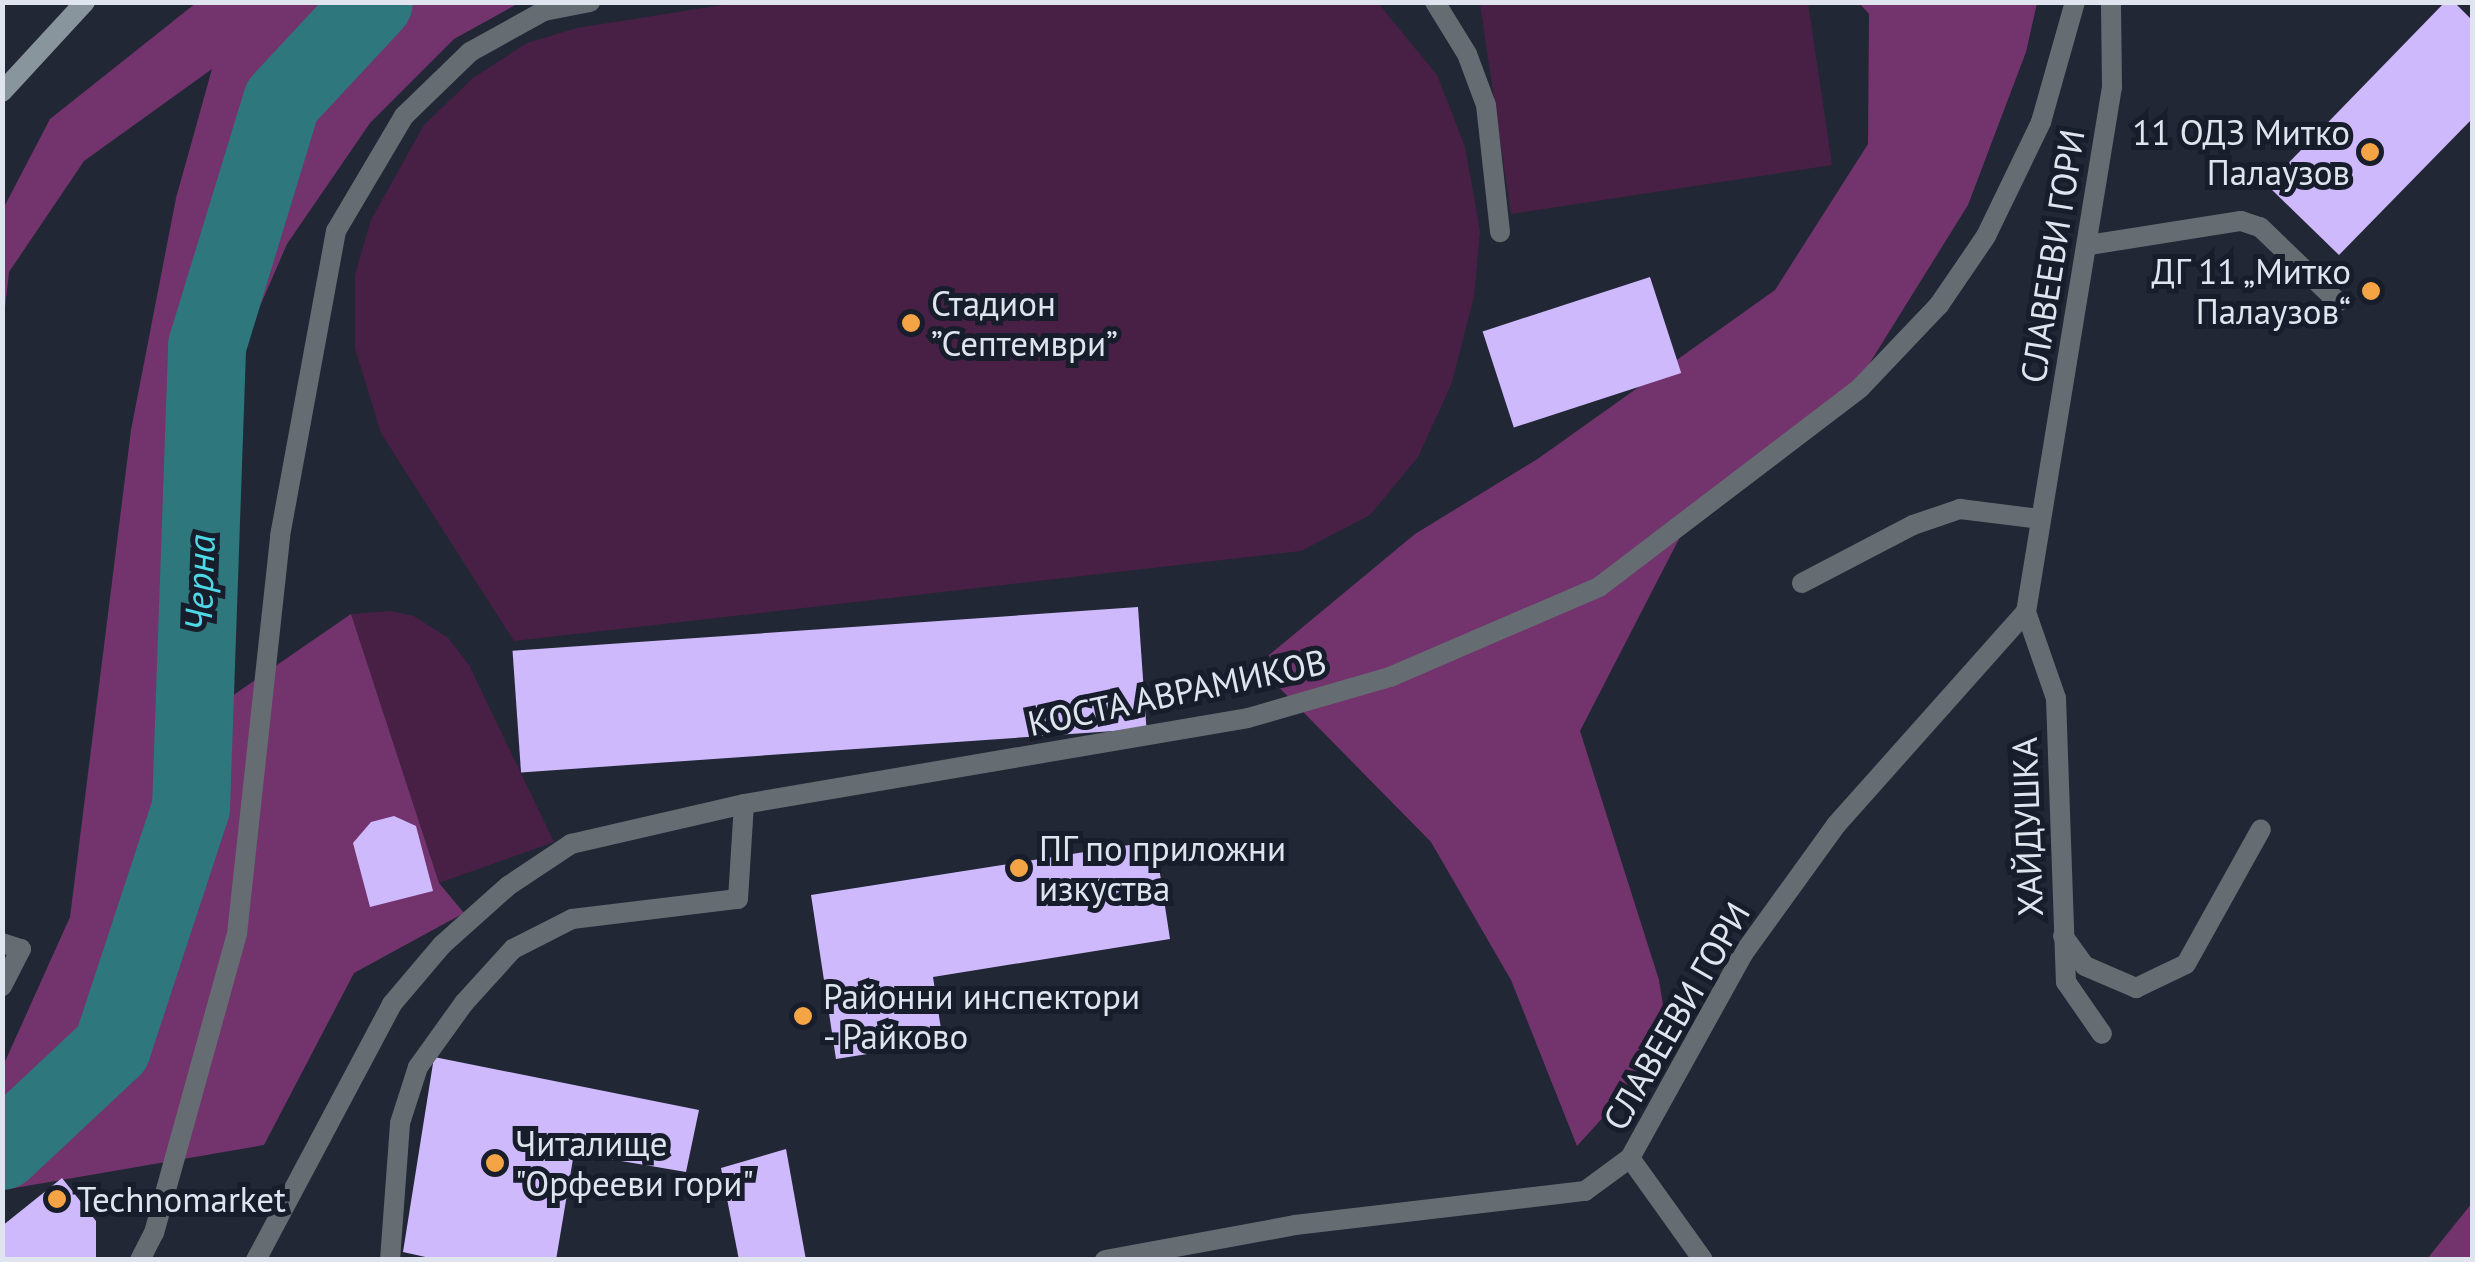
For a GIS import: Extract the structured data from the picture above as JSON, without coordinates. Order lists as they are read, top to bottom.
{
  "streets": {
    "street": ["СЛАВЕЕВИ ГОРИ", "КОСТА АВРАМИКОВ", "ХАЙДУШКА"]
  },
  "crossings": [
    ["СЛАВЕЕВИ ГОРИ", "ХАЙДУШКА"]
  ],
  "water": ["Черна"],
  "places": [
    "11 ОДЗ Митко Палаузов",
    "ДГ 11 „Митко Палаузов“",
    "Стадион ”Септември”",
    "ПГ по приложни изкуства",
    "Районни инспектори - Райково",
    "Читалище \"Орфееви гори\"",
    "Technomarket"
  ]
}
